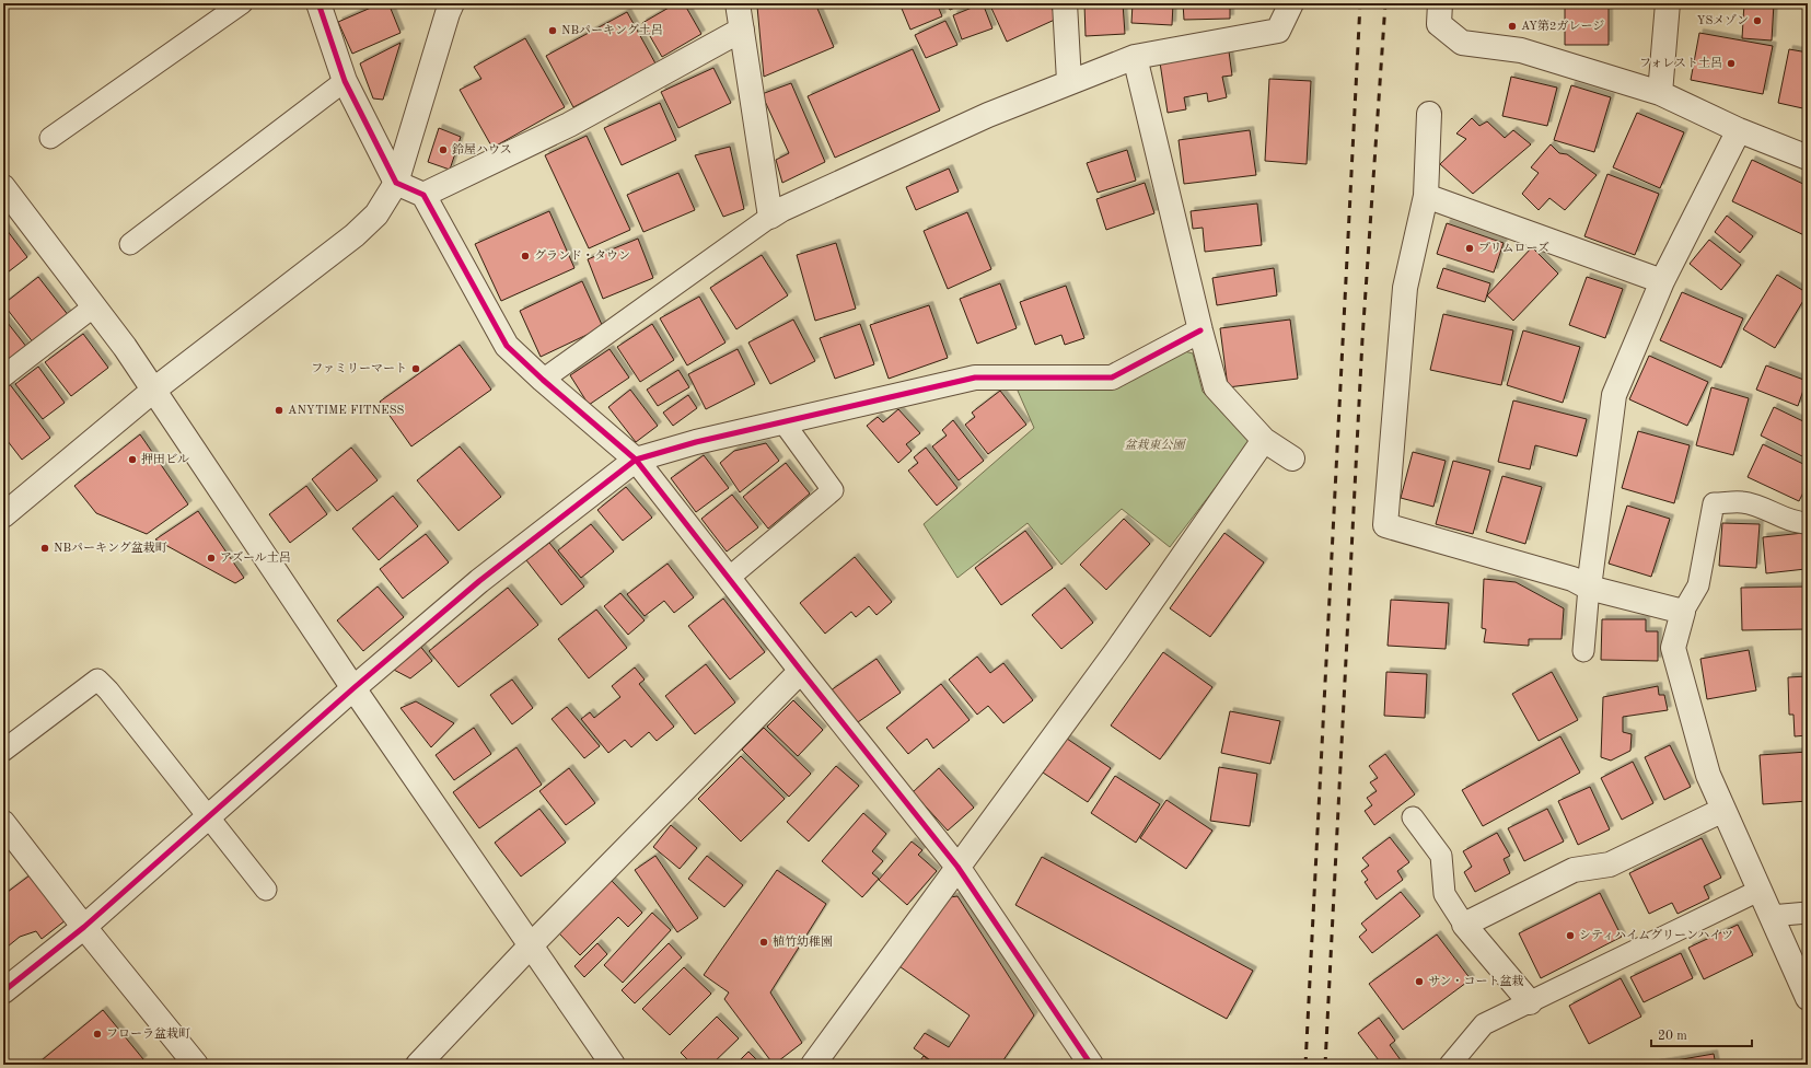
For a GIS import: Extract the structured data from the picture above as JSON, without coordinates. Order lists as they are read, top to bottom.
{
  "parks": ["盆栽東公園"],
  "places": [
    "YSメゾン",
    "AY第2ガレージ",
    "NBパーキング土呂",
    "フォレスト土呂",
    "鈴屋ハウス",
    "プリムローズ",
    "グランド・タウン",
    "ファミリーマート",
    "ANYTIME FITNESS",
    "押田ビル",
    "NBパーキング盆栽町",
    "アズール土呂",
    "シティハイムグリーンハイツ",
    "植竹幼稚園",
    "サン・コート盆栽",
    "フローラ盆栽町"
  ],
  "scale_bar": "20 m"
}
